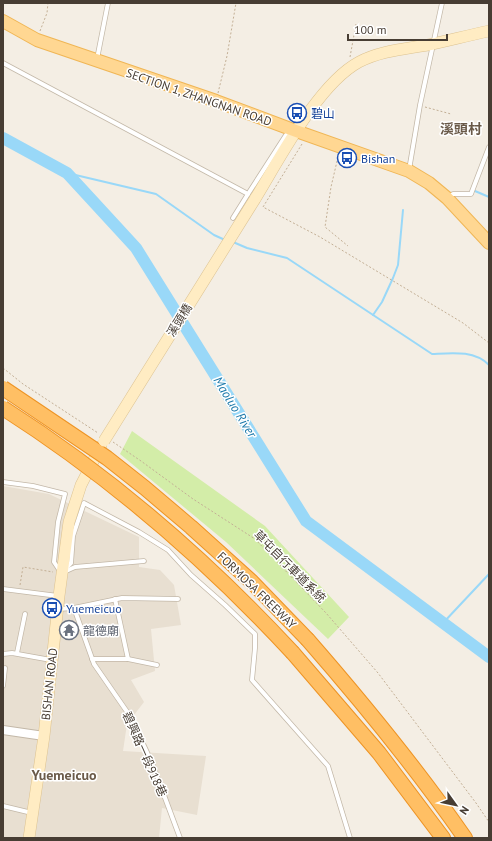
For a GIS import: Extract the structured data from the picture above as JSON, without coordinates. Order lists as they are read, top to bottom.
{
  "streets": {
    "highway": ["FORMOSA FREEWAY"],
    "main road": ["SECTION 1, ZHANGNAN ROAD", "溪頭橋", "BISHAN ROAD"],
    "lane": ["碧興路一段918巷"],
    "path": ["草屯自行車道系統"]
  },
  "crossings": [
    ["SECTION 1, ZHANGNAN ROAD", "溪頭橋"],
    ["溪頭橋", "草屯自行車道系統"],
    ["溪頭橋", "BISHAN ROAD"],
    ["草屯自行車道系統", "BISHAN ROAD"]
  ],
  "districts": ["溪頭村", "Yuemeicuo"],
  "water": ["Maoluo River"],
  "places": {
    "bus stop": ["碧山", "Bishan", "Yuemeicuo"],
    "temple": ["龍德廟"]
  },
  "scale_bar": "100 m",
  "north": "bottom right"
}
